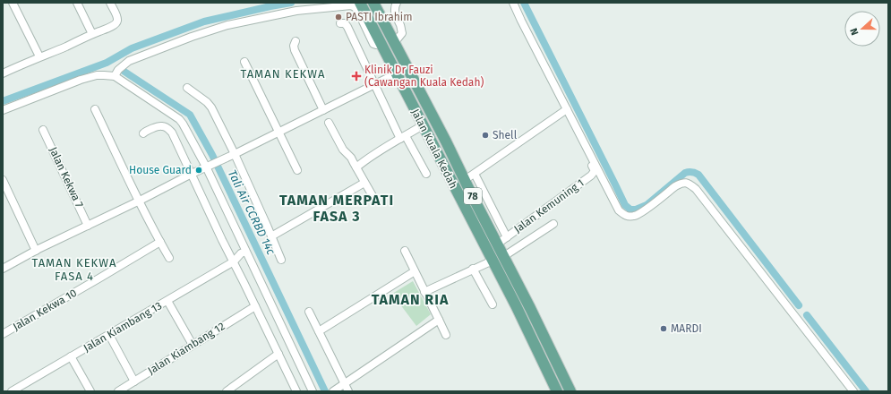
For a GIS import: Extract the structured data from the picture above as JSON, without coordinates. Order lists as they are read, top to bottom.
{
  "streets": {
    "main road": ["Jalan Kuala Kedah", "78"],
    "street": [
      "Jalan Kekwa 7",
      "Jalan Kemuning 1",
      "Jalan Kekwa 10",
      "Jalan Kiambang 13",
      "Jalan Kiambang 12"
    ]
  },
  "crossings": [
    ["Jalan Kuala Kedah", "Jalan Kemuning 1"]
  ],
  "districts": [
    "TAMAN KEKWA",
    "TAMAN MERPATI FASA 3",
    "TAMAN KEKWA FASA 4",
    "TAMAN RIA"
  ],
  "water": ["Tali Air CCRBD 14c"],
  "places": {
    "other": [
      "PASTI Ibrahim",
      "Shell",
      "House Guard",
      "MARDI"
    ],
    "health": ["Klinik Dr Fauzi (Cawangan Kuala Kedah)"]
  },
  "north": "left"
}
